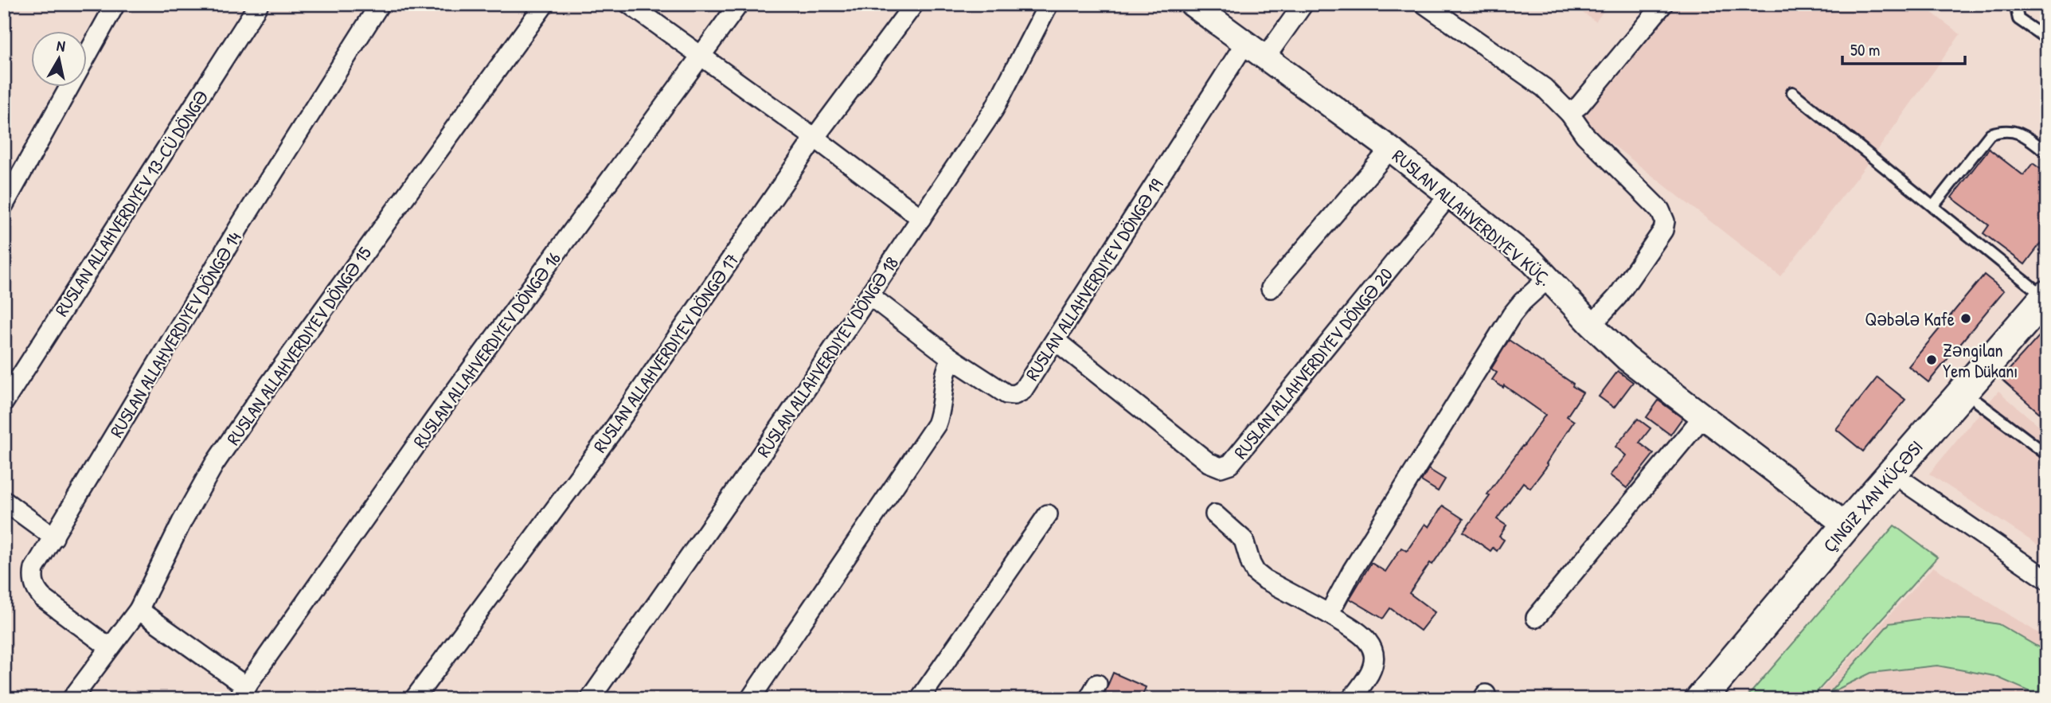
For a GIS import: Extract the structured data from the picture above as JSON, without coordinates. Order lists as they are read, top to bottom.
{
  "streets": {
    "main road": ["ÇINGIZ XAN KÜÇƏSI"],
    "street": [
      "RUSLAN ALLAHVERDIYEV 13-CÜ DÖNGƏ",
      "RUSLAN ALLAHVERDIYEV KÜÇ.",
      "RUSLAN ALLAHVERDIYEV DÖNGƏ 19",
      "RUSLAN ALLAHVERDIYEV DÖNGƏ 14",
      "RUSLAN ALLAHVERDIYEV DÖNGƏ 15",
      "RUSLAN ALLAHVERDIYEV DÖNGƏ 16",
      "RUSLAN ALLAHVERDIYEV DÖNGƏ 17",
      "RUSLAN ALLAHVERDIYEV DÖNGƏ 18",
      "RUSLAN ALLAHVERDIYEV DÖNGƏ 20"
    ]
  },
  "crossings": [
    ["RUSLAN ALLAHVERDIYEV KÜÇ.", "RUSLAN ALLAHVERDIYEV DÖNGƏ 19"],
    ["RUSLAN ALLAHVERDIYEV KÜÇ.", "RUSLAN ALLAHVERDIYEV DÖNGƏ 20"],
    ["RUSLAN ALLAHVERDIYEV KÜÇ.", "ÇINGIZ XAN KÜÇƏSI"],
    ["RUSLAN ALLAHVERDIYEV DÖNGƏ 19", "RUSLAN ALLAHVERDIYEV DÖNGƏ 20"],
    ["RUSLAN ALLAHVERDIYEV DÖNGƏ 14", "RUSLAN ALLAHVERDIYEV DÖNGƏ 15"]
  ],
  "places": ["Qəbələ Kafe", "Zəngilan Yem Dükanı"],
  "scale_bar": "50 m",
  "north": "top"
}
